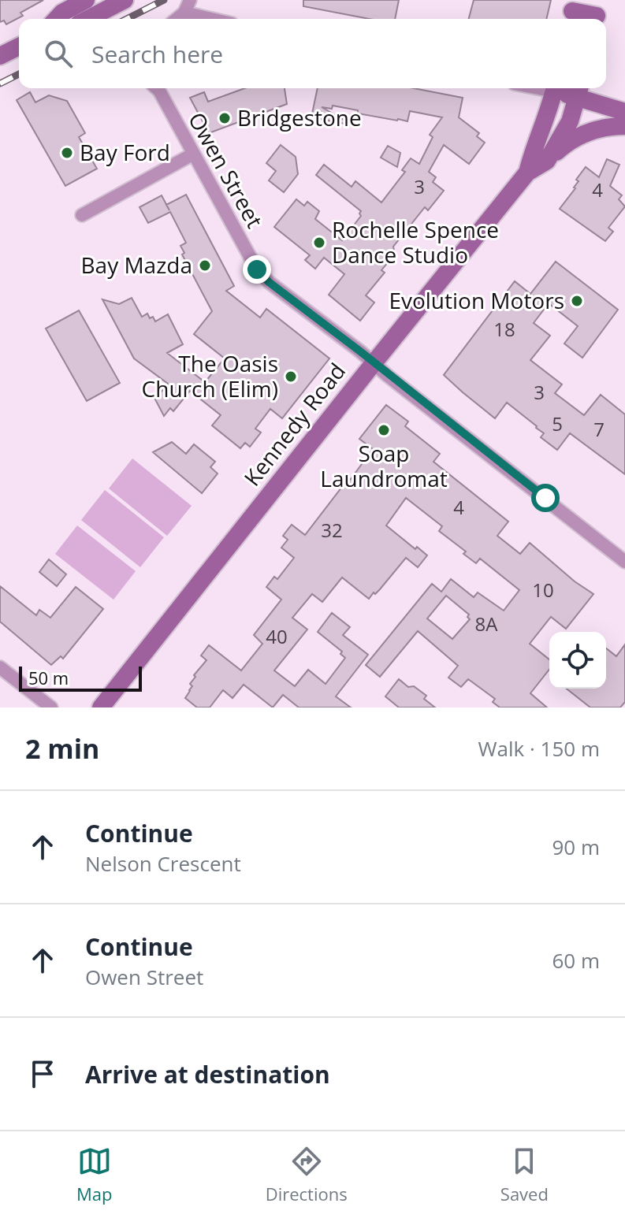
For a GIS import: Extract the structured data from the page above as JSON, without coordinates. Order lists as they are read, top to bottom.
{
  "streets": {
    "main road": ["Kennedy Road"],
    "street": ["Owen Street"]
  },
  "crossings": [
    ["Owen Street", "Kennedy Road"]
  ],
  "places": [
    "Bridgestone",
    "Bay Ford",
    "Rochelle Spence Dance Studio",
    "Bay Mazda",
    "Evolution Motors",
    "The Oasis Church (Elim)",
    "Soap Laundromat"
  ],
  "house_numbers": [
    "3",
    "4",
    "18",
    "3",
    "5",
    "7",
    "4",
    "32",
    "10",
    "8A",
    "40"
  ],
  "scale_bar": "50 m",
  "page": {
    "search": "Search here",
    "scale": "50 m",
    "heading": ["2 min", "Walk · 150 m"],
    "list": [
      ["Continue", "Nelson Crescent", "90 m"],
      ["Continue", "Owen Street", "60 m"],
      "Arrive at destination"
    ],
    "nav": ["Map", "Directions", "Saved"]
  }
}
